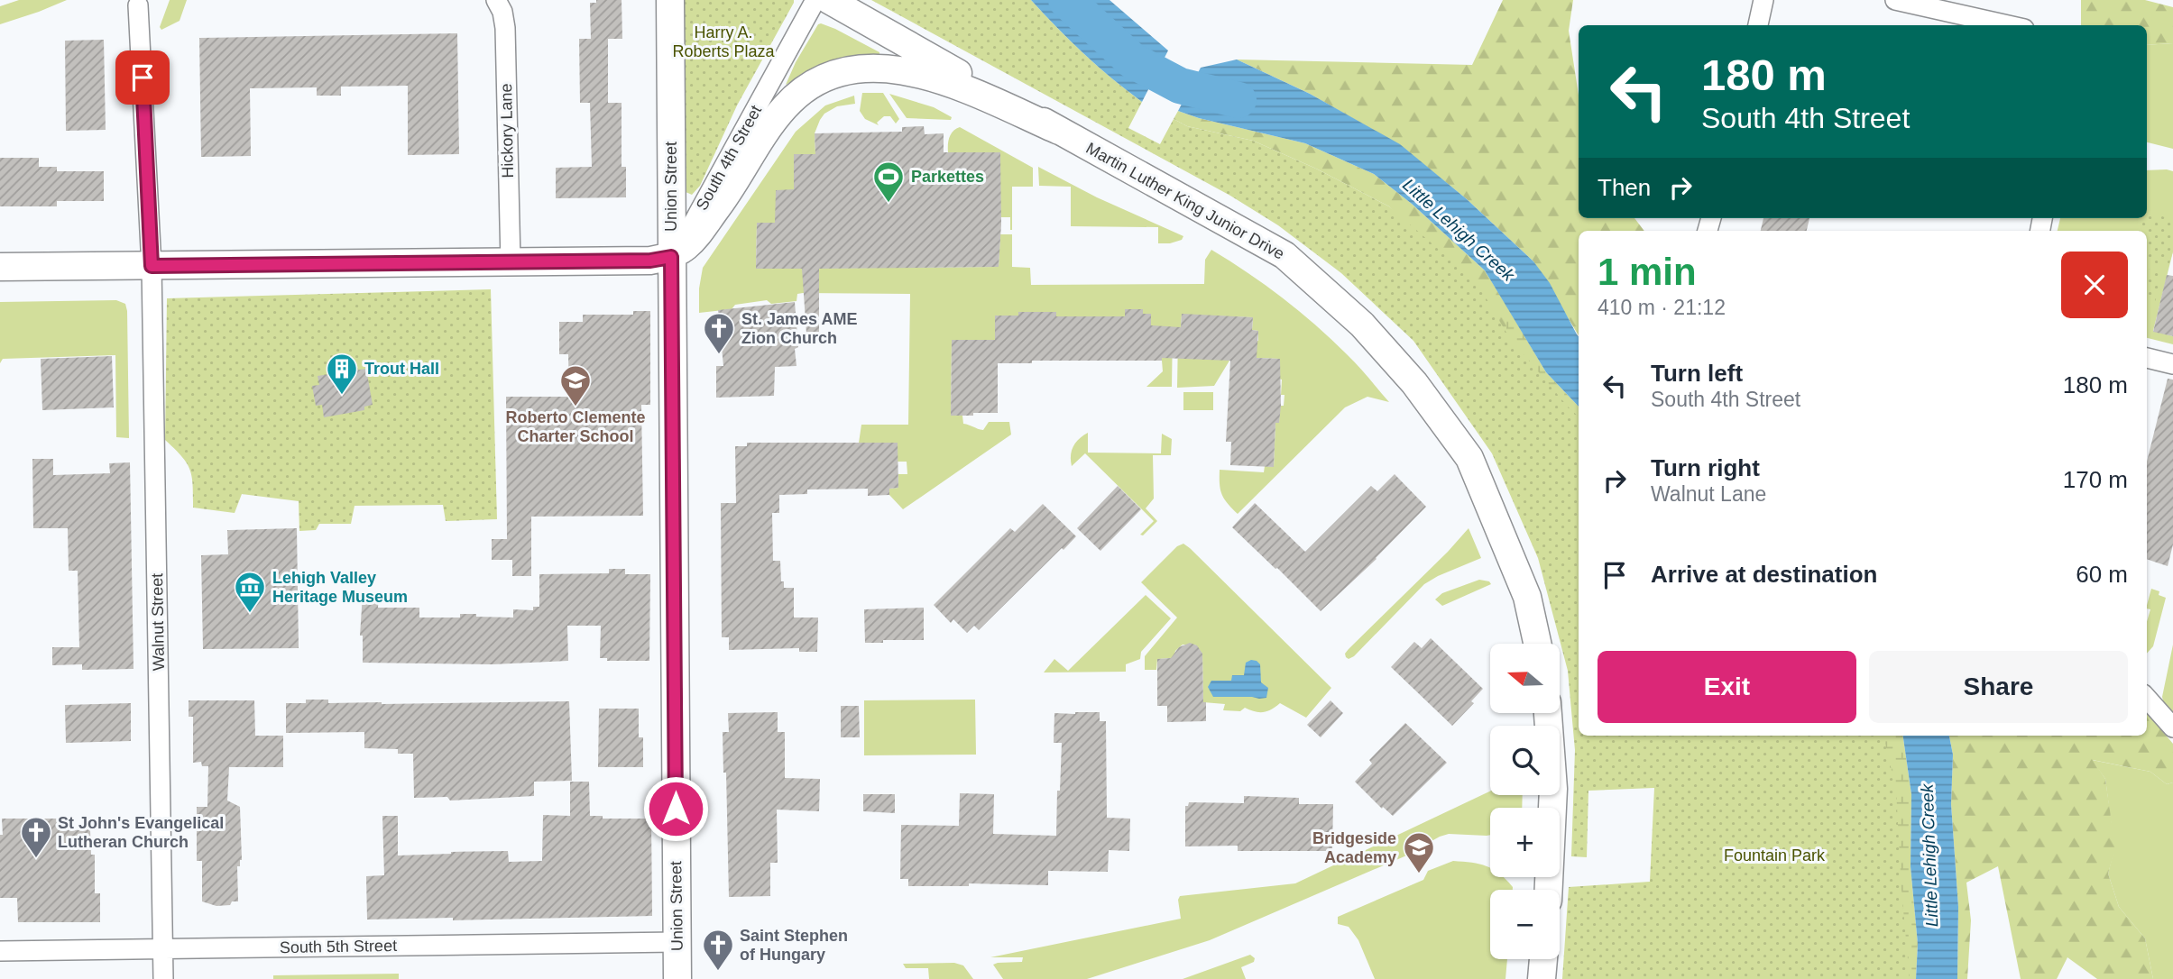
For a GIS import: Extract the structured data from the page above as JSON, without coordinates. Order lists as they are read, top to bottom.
{
  "streets": {
    "street": [
      "Hickory Lane",
      "South 4th Street",
      "Union Street",
      "Martin Luther King Junior Drive",
      "Walnut Street",
      "South 5th Street"
    ]
  },
  "crossings": [
    ["South 4th Street", "Union Street"],
    ["Union Street", "South 5th Street"],
    ["Walnut Street", "South 5th Street"]
  ],
  "water": ["Little Lehigh Creek"],
  "parks": ["Harry A. Roberts Plaza", "Fountain Park"],
  "places": {
    "sports": ["Parkettes"],
    "church": ["St. James AME Zion Church", "St John's Evangelical Lutheran Church", "Saint Stephen of Hungary"],
    "building": ["Trout Hall"],
    "school or university": ["Roberto Clemente Charter School", "Bridgeside Academy"],
    "museum": ["Lehigh Valley Heritage Museum"]
  },
  "north": "left",
  "page": {
    "turn": ["180 m", "South 4th Street"],
    "then": "Then",
    "heading": ["1 min", "410 m · 21:12"],
    "list": [
      {
        "name": "Turn left",
        "note": "South 4th Street",
        "value": "180 m"
      },
      {
        "name": "Turn right",
        "note": "Walnut Lane",
        "value": "170 m"
      },
      {
        "name": "Arrive at destination",
        "value": "60 m"
      }
    ],
    "buttons": ["Exit", "Share"],
    "map_buttons": ["+", "−"]
  }
}
